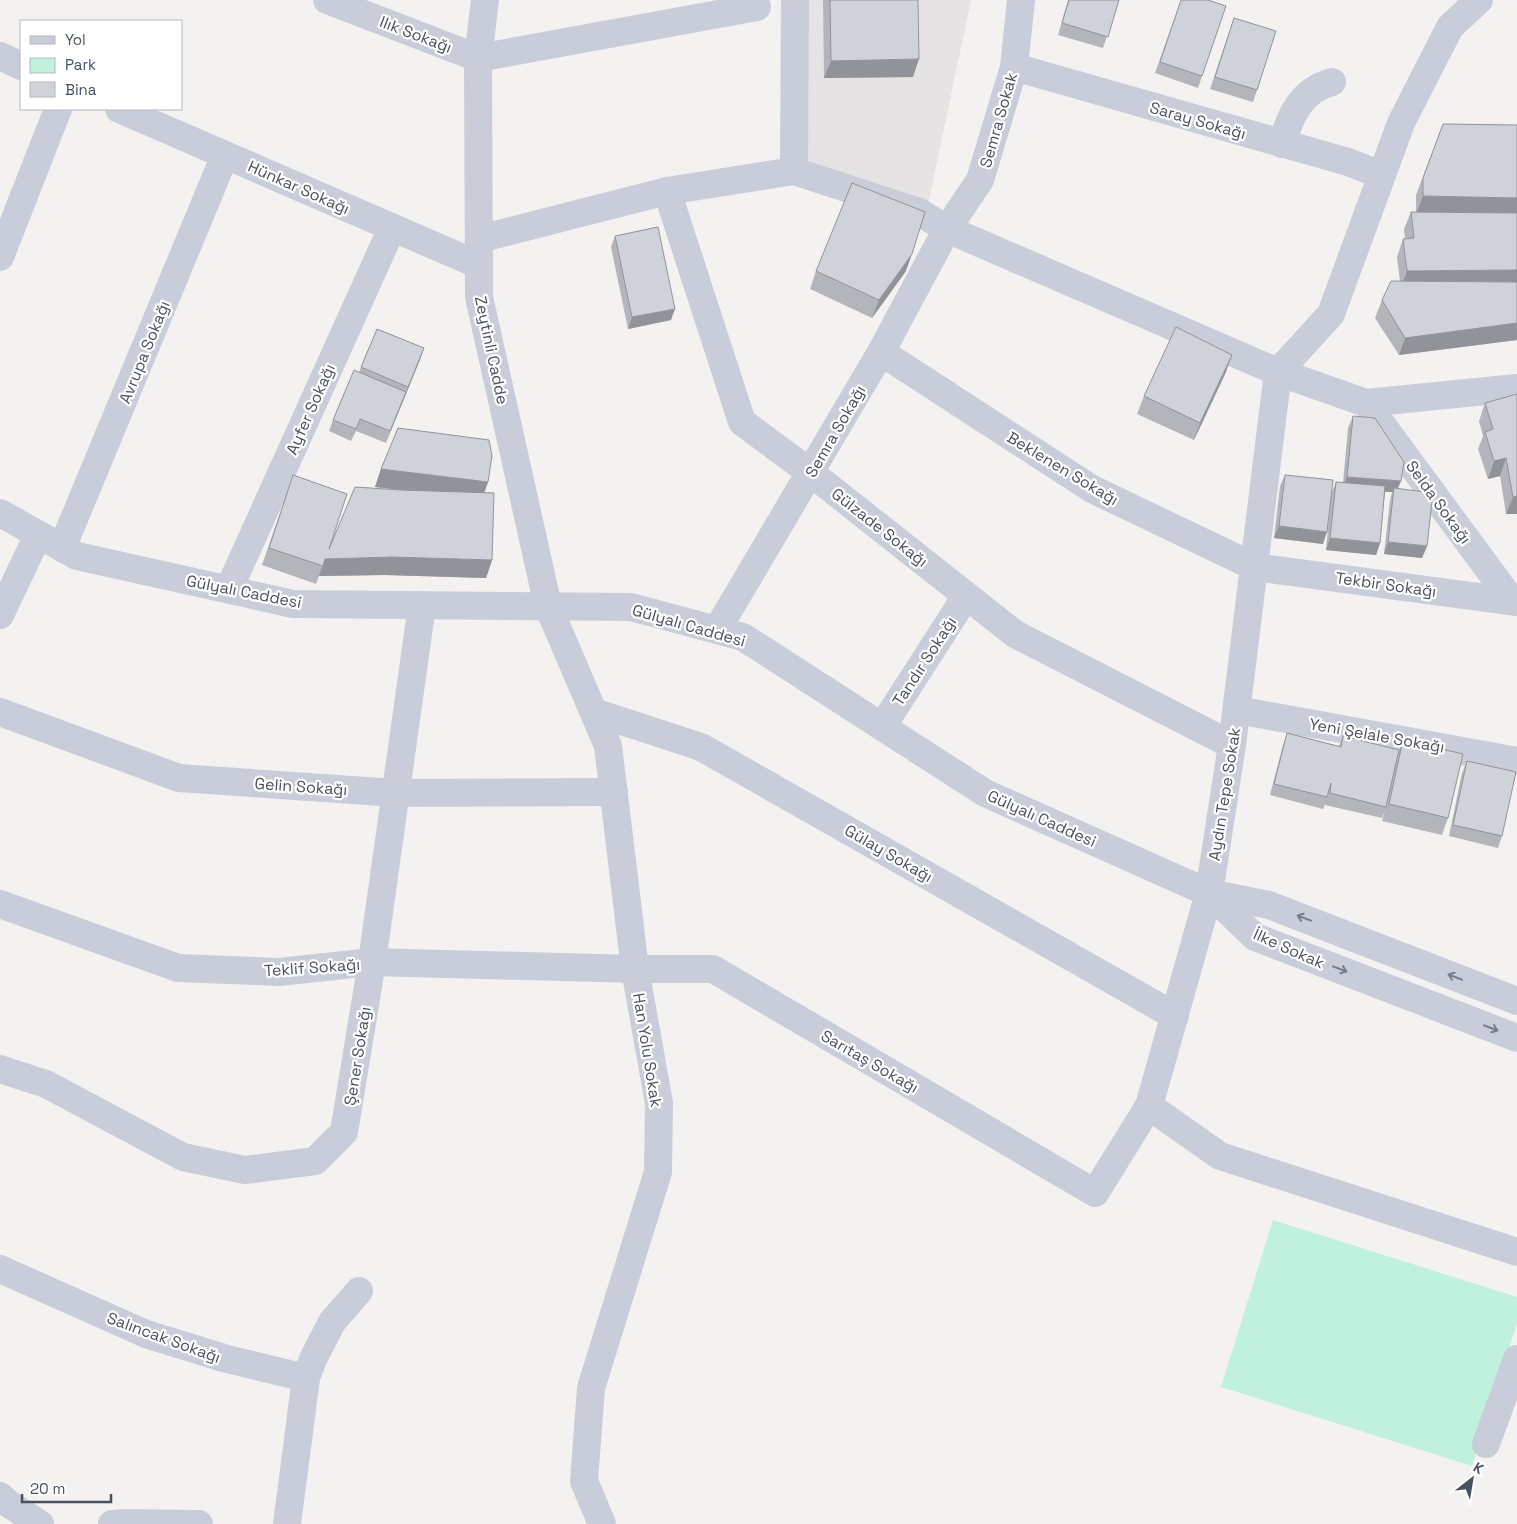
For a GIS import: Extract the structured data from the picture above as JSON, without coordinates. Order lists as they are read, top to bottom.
{
  "streets": {
    "street": [
      "Ilık Sokağı",
      "Semra Sokak",
      "Saray Sokağı",
      "Hünkar Sokağı",
      "Zeytinli Cadde",
      "Avrupa Sokağı",
      "Ayfer Sokağı",
      "Semra Sokağı",
      "Beklenen Sokağı",
      "Selda Sokağı",
      "Gülzade Sokağı",
      "Tekbir Sokağı",
      "Gülyalı Caddesi",
      "Tandır Sokağı",
      "Yeni Şelale Sokağı",
      "Gelin Sokağı",
      "Aydın Tepe Sokak",
      "Gülay Sokağı",
      "İlke Sokak",
      "Teklif Sokağı",
      "Han Yolu Sokak",
      "Şener Sokağı",
      "Sarıtaş Sokağı",
      "Salıncak Sokağı"
    ]
  },
  "crossings": [
    ["Ilık Sokağı", "Zeytinli Cadde"],
    ["Semra Sokak", "Saray Sokağı"],
    ["Semra Sokak", "Semra Sokağı"],
    ["Hünkar Sokağı", "Zeytinli Cadde"],
    ["Hünkar Sokağı", "Avrupa Sokağı"],
    ["Hünkar Sokağı", "Ayfer Sokağı"],
    ["Zeytinli Cadde", "Gülyalı Caddesi"],
    ["Zeytinli Cadde", "Han Yolu Sokak"],
    ["Avrupa Sokağı", "Gülyalı Caddesi"],
    ["Ayfer Sokağı", "Gülyalı Caddesi"],
    ["Semra Sokağı", "Beklenen Sokağı"],
    ["Semra Sokağı", "Gülzade Sokağı"],
    ["Semra Sokağı", "Gülyalı Caddesi"],
    ["Beklenen Sokağı", "Tekbir Sokağı"],
    ["Beklenen Sokağı", "Aydın Tepe Sokak"],
    ["Selda Sokağı", "Tekbir Sokağı"],
    ["Gülzade Sokağı", "Tandır Sokağı"],
    ["Gülzade Sokağı", "Aydın Tepe Sokak"],
    ["Tekbir Sokağı", "Aydın Tepe Sokak"],
    ["Gülyalı Caddesi", "Tandır Sokağı"],
    ["Gülyalı Caddesi", "Aydın Tepe Sokak"],
    ["Gülyalı Caddesi", "İlke Sokak"],
    ["Gülyalı Caddesi", "Han Yolu Sokak"],
    ["Gülyalı Caddesi", "Şener Sokağı"],
    ["Yeni Şelale Sokağı", "Aydın Tepe Sokak"],
    ["Gelin Sokağı", "Han Yolu Sokak"],
    ["Gelin Sokağı", "Şener Sokağı"],
    ["Aydın Tepe Sokak", "Gülay Sokağı"],
    ["Aydın Tepe Sokak", "İlke Sokak"],
    ["Aydın Tepe Sokak", "Sarıtaş Sokağı"],
    ["Gülay Sokağı", "Han Yolu Sokak"],
    ["Teklif Sokağı", "Han Yolu Sokak"],
    ["Teklif Sokağı", "Şener Sokağı"],
    ["Teklif Sokağı", "Sarıtaş Sokağı"],
    ["Han Yolu Sokak", "Sarıtaş Sokağı"]
  ],
  "legend": ["Yol", "Park", "Bina"],
  "scale_bar": "20 m",
  "north": "top right"
}
